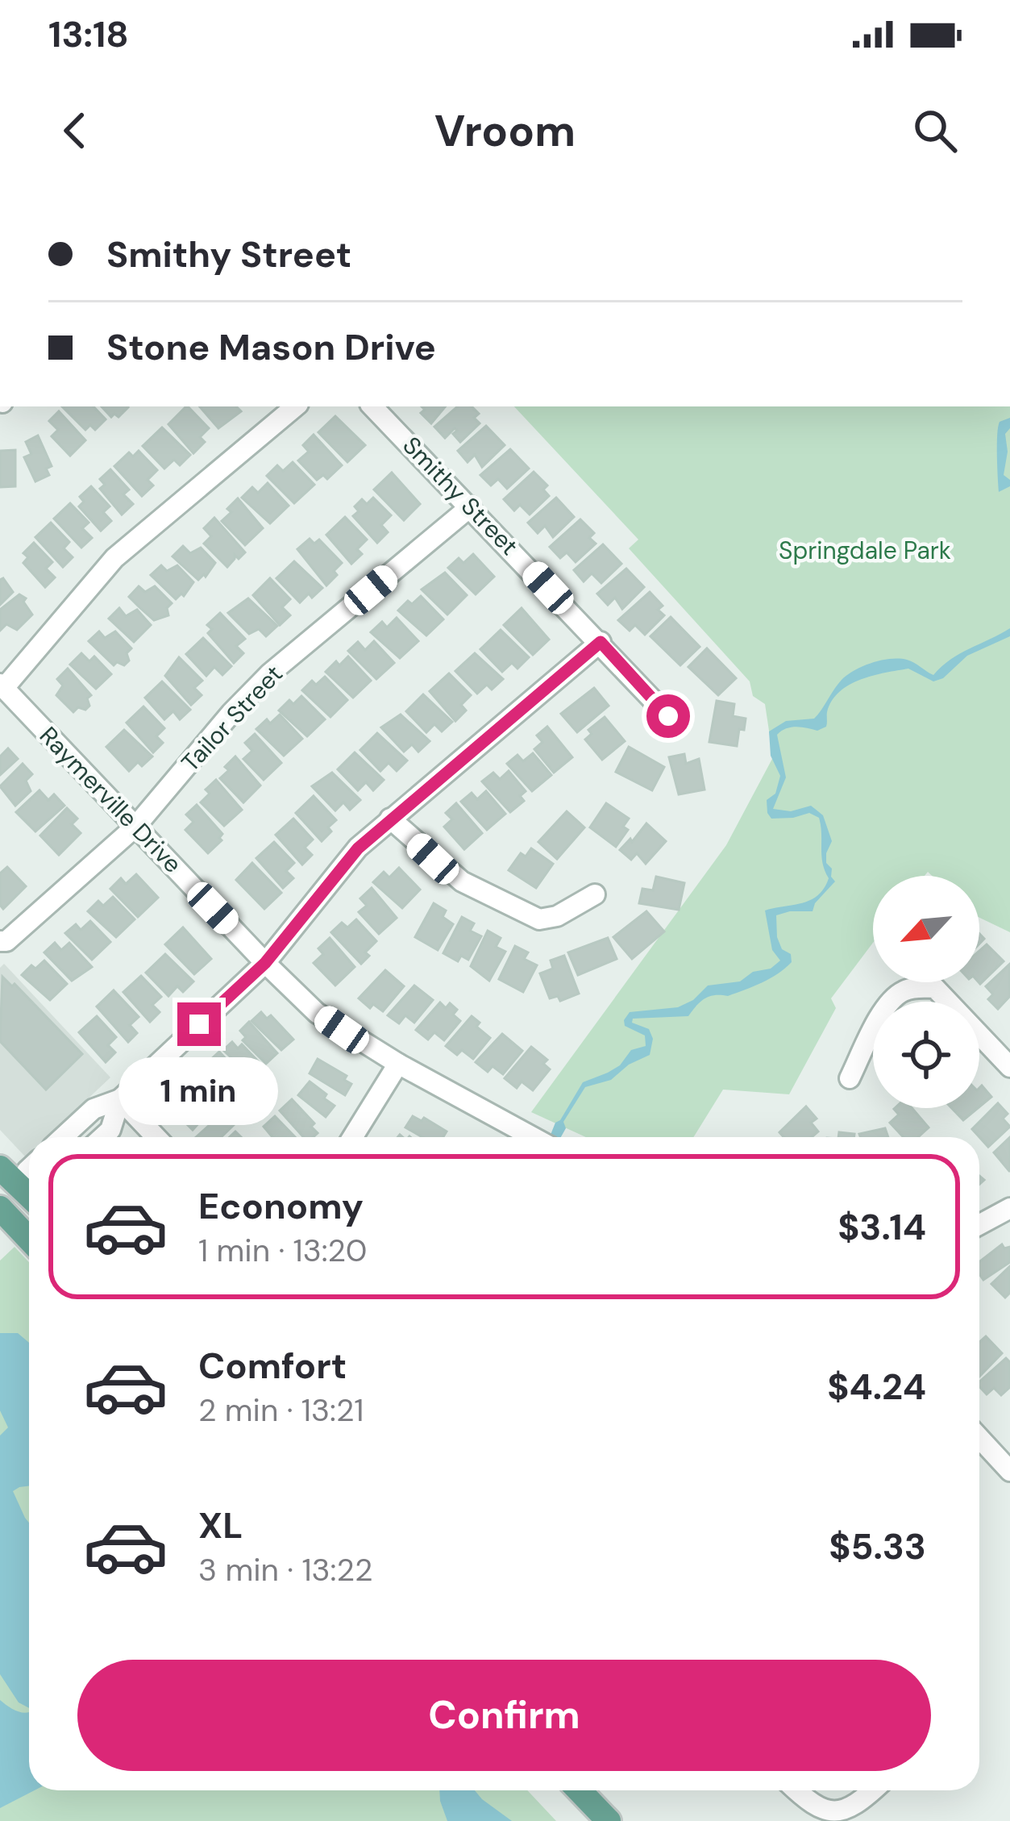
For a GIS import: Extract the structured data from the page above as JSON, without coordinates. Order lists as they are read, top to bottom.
{
  "streets": {
    "street": ["Smithy Street", "Tailor Street", "Raymerville Drive"]
  },
  "crossings": [
    ["Smithy Street", "Tailor Street"],
    ["Tailor Street", "Raymerville Drive"]
  ],
  "parks": ["Springdale Park"],
  "north": "bottom left",
  "page": {
    "status": "13:18",
    "header": "Vroom",
    "banner": ["Smithy Street", "Stone Mason Drive"],
    "bubble": "1 min",
    "list": [
      {
        "name": "Economy",
        "note": "1 min · 13:20",
        "value": "$3.14"
      },
      {
        "name": "Comfort",
        "note": "2 min · 13:21",
        "value": "$4.24"
      },
      {
        "name": "XL",
        "note": "3 min · 13:22",
        "value": "$5.33"
      }
    ],
    "buttons": "Confirm"
  }
}
